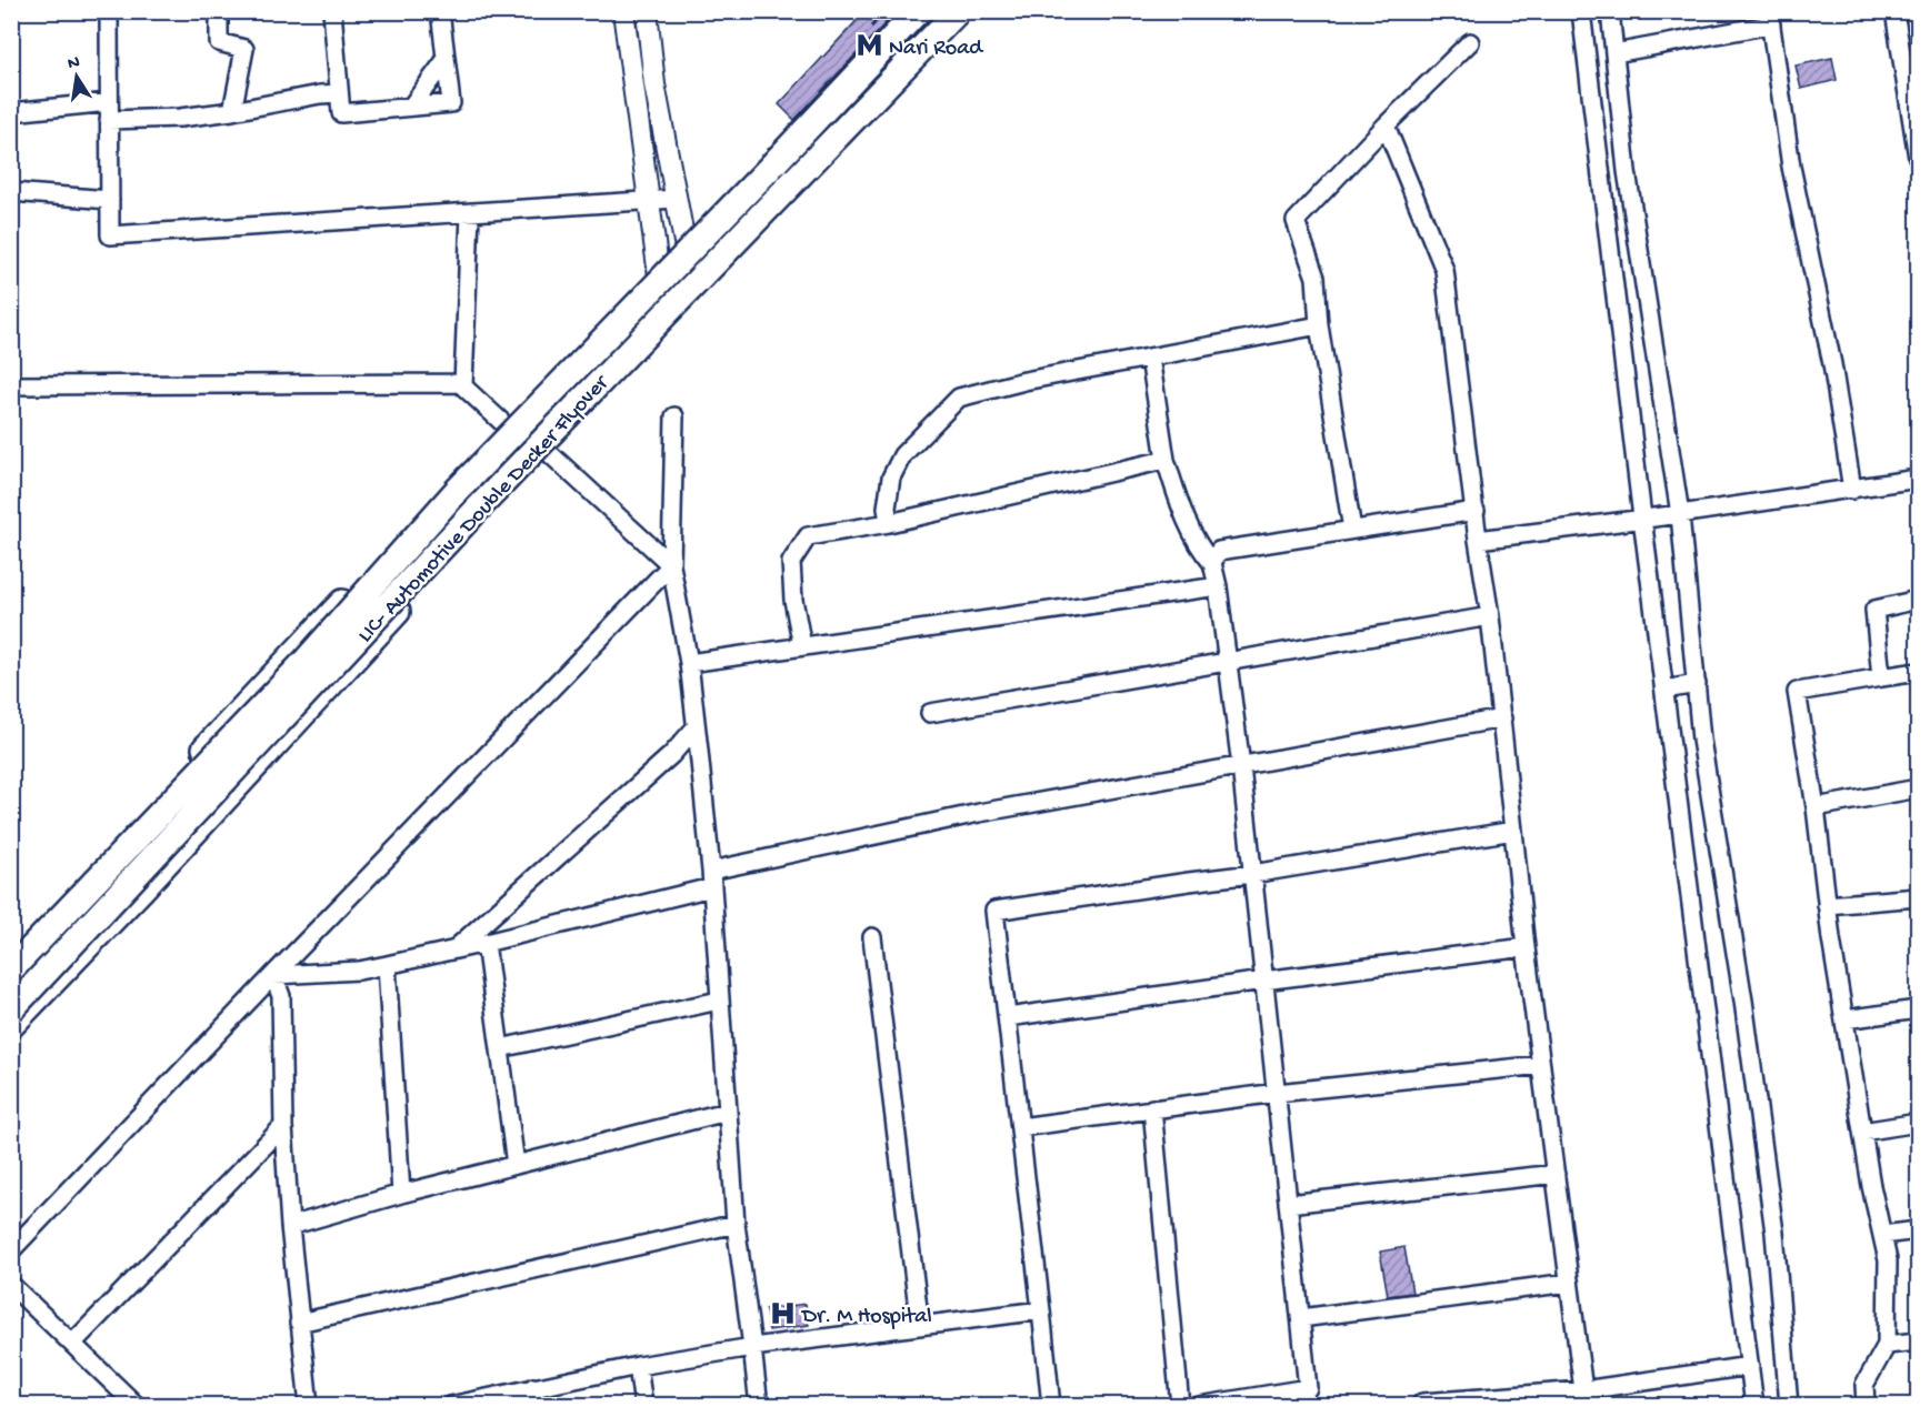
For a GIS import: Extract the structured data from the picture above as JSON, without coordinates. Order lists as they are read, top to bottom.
{
  "streets": {
    "main road": ["LIC- Automotive Double Decker Flyover"]
  },
  "places": {
    "metro station": ["Nari Road"],
    "hospital": ["Dr. M Hospital"]
  },
  "north": "top"
}
